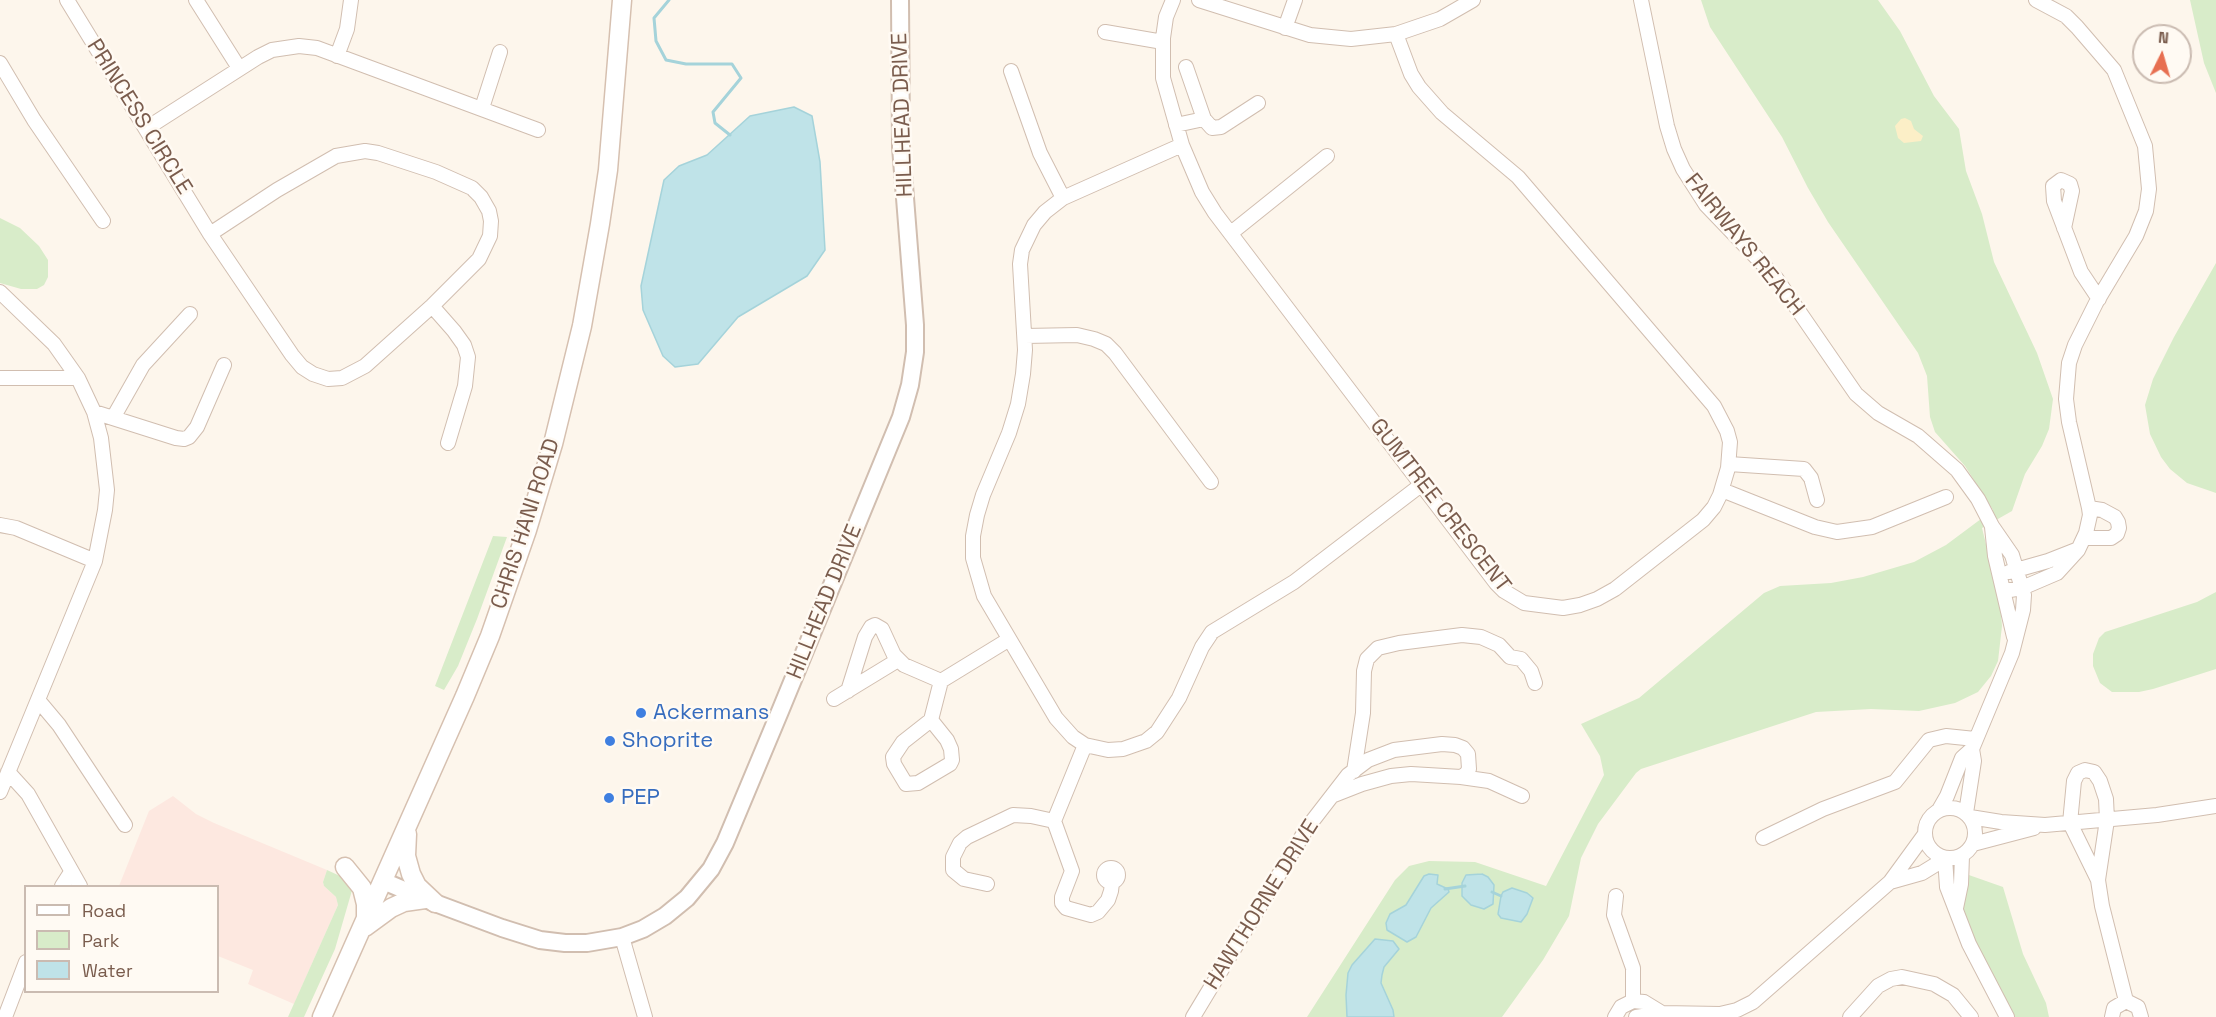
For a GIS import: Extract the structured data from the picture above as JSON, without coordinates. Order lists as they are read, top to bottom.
{
  "streets": {
    "main road": ["CHRIS HANI ROAD"],
    "street": [
      "HILLHEAD DRIVE",
      "PRINCESS CIRCLE",
      "FAIRWAYS REACH",
      "GUMTREE CRESCENT",
      "HAWTHORNE DRIVE"
    ]
  },
  "crossings": [
    ["HILLHEAD DRIVE", "CHRIS HANI ROAD"]
  ],
  "places": ["Ackermans", "Shoprite", "PEP"],
  "legend": ["Road", "Park", "Water"],
  "north": "top"
}
